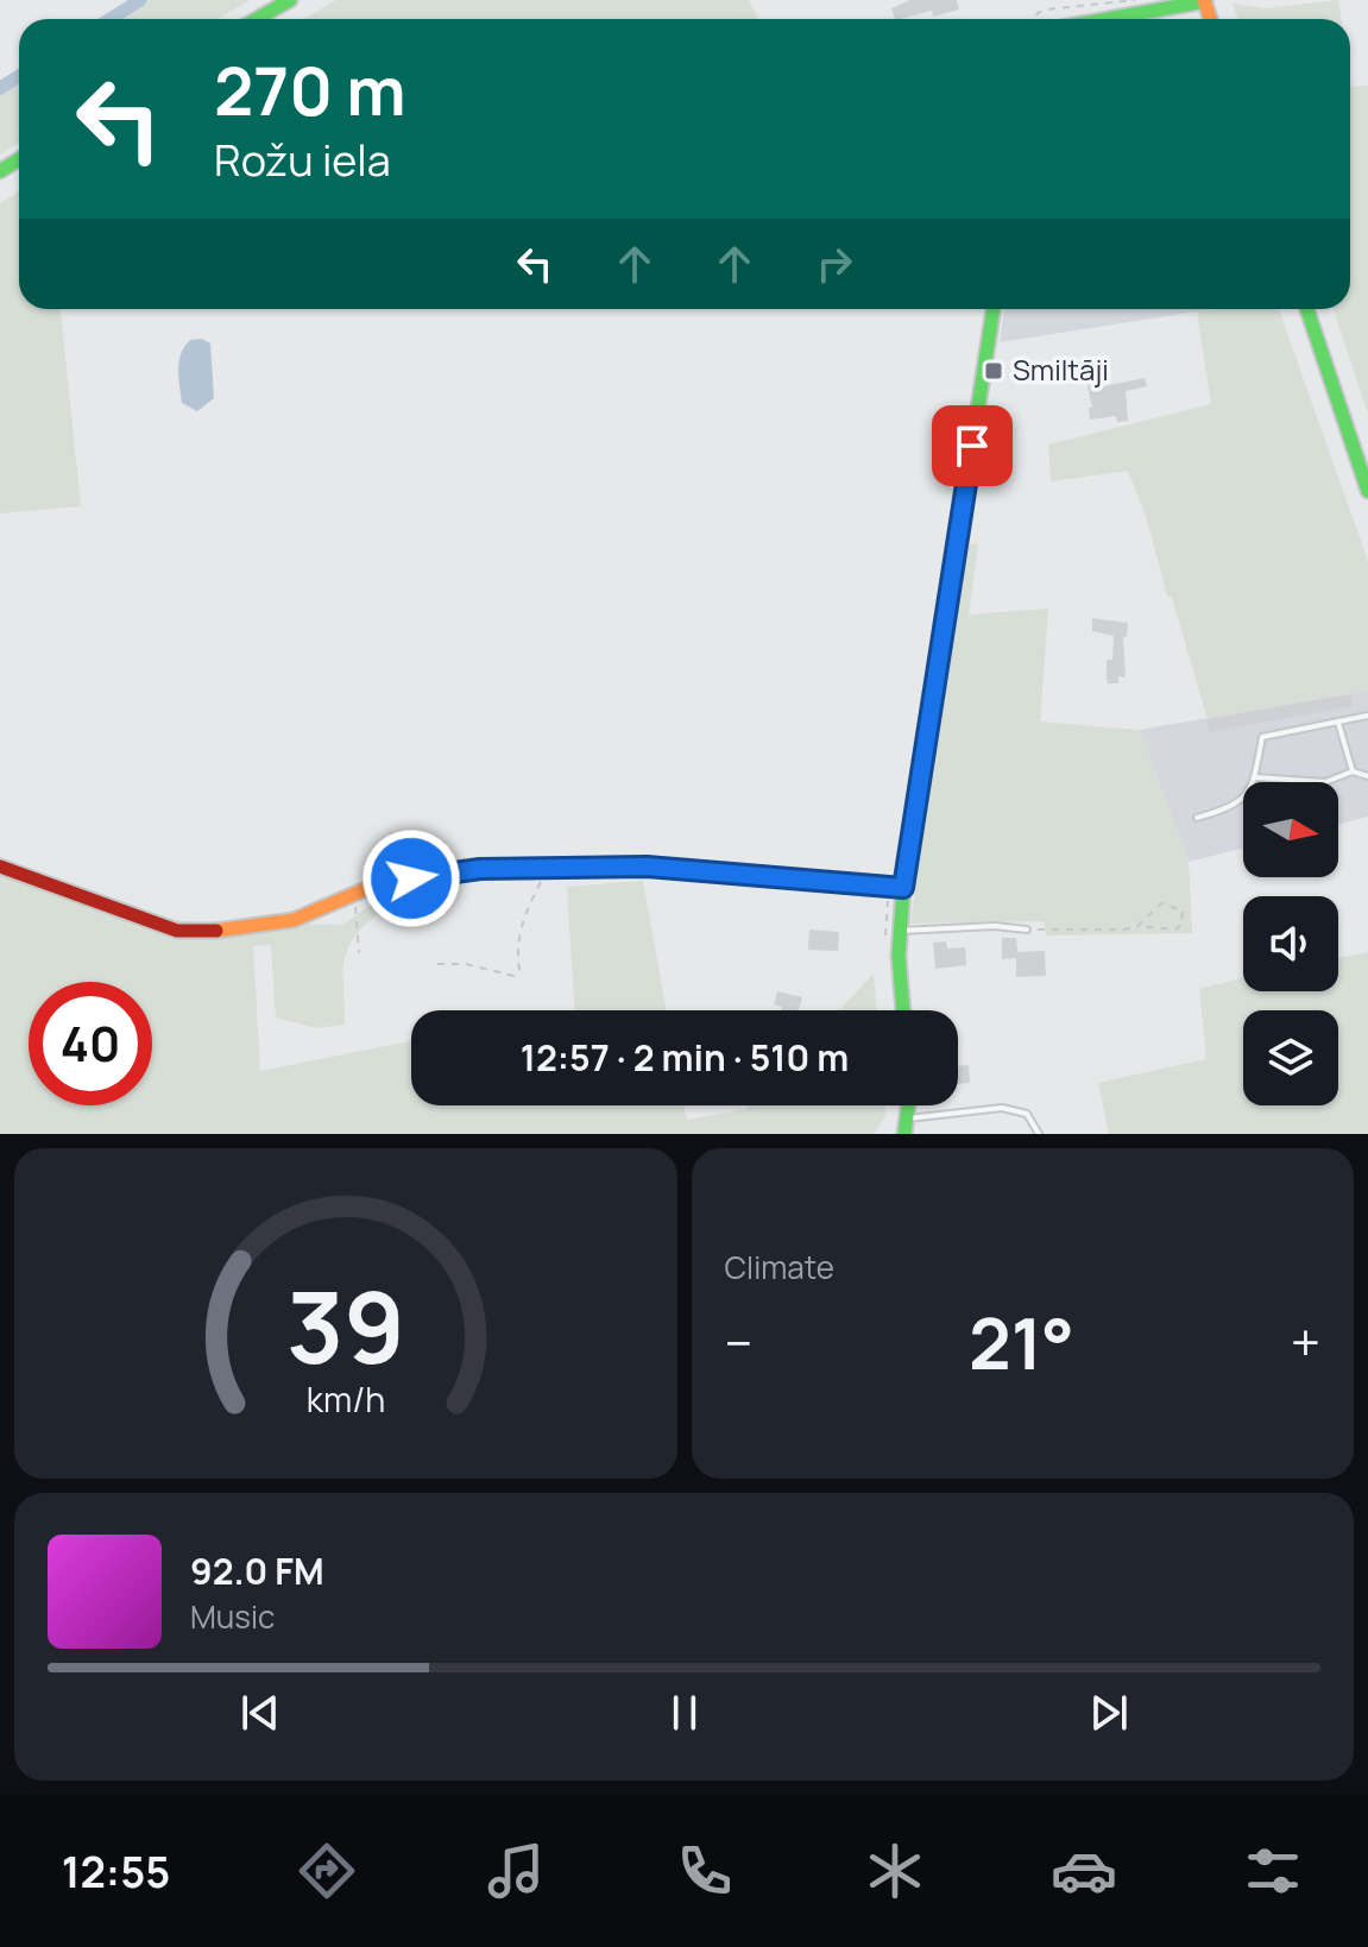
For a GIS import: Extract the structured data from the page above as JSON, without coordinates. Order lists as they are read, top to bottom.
{
  "places": {
    "transit": ["Smiltāji"]
  },
  "north": "right",
  "page": {
    "turn": ["270 m", "Rožu iela"],
    "limit": "40",
    "trip": "12:57 · 2 min · 510 m",
    "tile": "Climate",
    "heat": ["−", "21°", "+"],
    "song": ["92.0 FM", "Music"],
    "tabs": "12:55",
    "gauge": ["39", "km/h"]
  }
}
